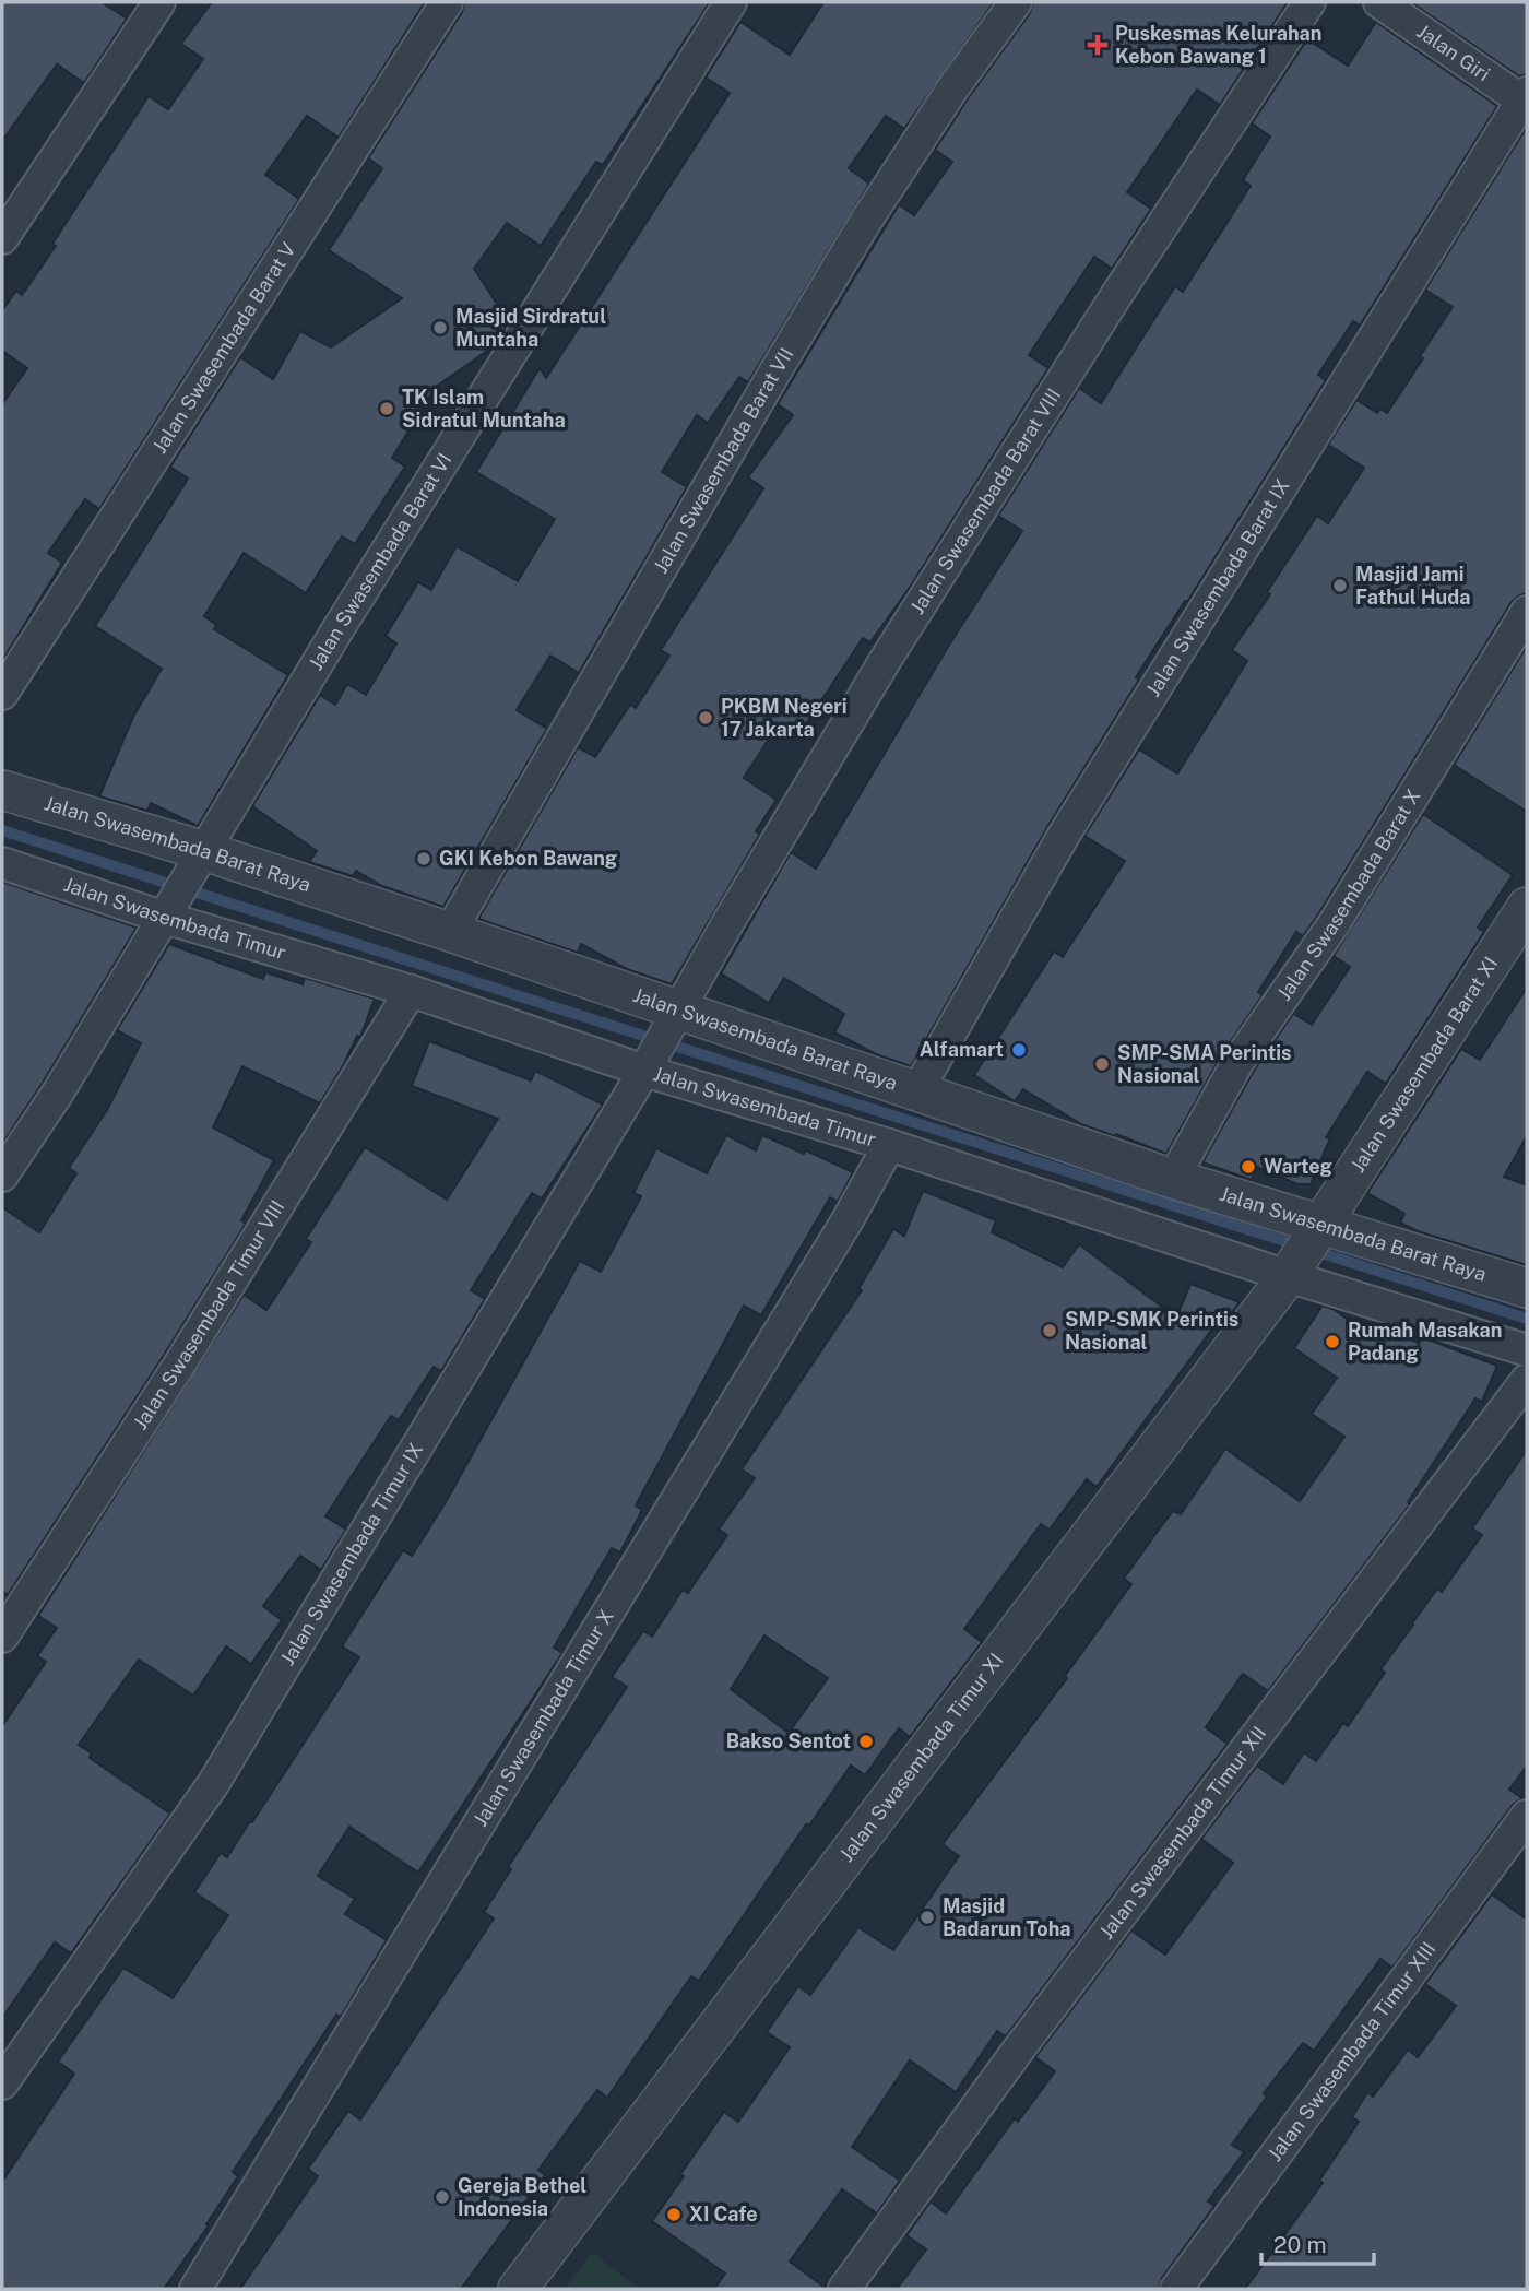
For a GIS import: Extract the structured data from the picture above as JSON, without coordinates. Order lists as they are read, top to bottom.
{
  "streets": {
    "street": [
      "Jalan Giri",
      "Jalan Swasembada Barat V",
      "Jalan Swasembada Barat VII",
      "Jalan Swasembada Barat VIII",
      "Jalan Swasembada Barat VI",
      "Jalan Swasembada Barat IX",
      "Jalan Swasembada Barat Raya",
      "Jalan Swasembada Barat X",
      "Jalan Swasembada Timur",
      "Jalan Swasembada Barat XI",
      "Jalan Swasembada Timur VIII",
      "Jalan Swasembada Timur IX",
      "Jalan Swasembada Timur X",
      "Jalan Swasembada Timur XI",
      "Jalan Swasembada Timur XII",
      "Jalan Swasembada Timur XIII"
    ]
  },
  "crossings": [
    ["Jalan Giri", "Jalan Swasembada Barat IX"],
    ["Jalan Swasembada Barat VII", "Jalan Swasembada Barat Raya"],
    ["Jalan Swasembada Barat VIII", "Jalan Swasembada Barat Raya"],
    ["Jalan Swasembada Barat VIII", "Jalan Swasembada Timur IX"],
    ["Jalan Swasembada Barat VI", "Jalan Swasembada Barat Raya"],
    ["Jalan Swasembada Barat VI", "Jalan Swasembada Timur"],
    ["Jalan Swasembada Barat IX", "Jalan Swasembada Barat Raya"],
    ["Jalan Swasembada Barat Raya", "Jalan Swasembada Barat X"],
    ["Jalan Swasembada Barat Raya", "Jalan Swasembada Barat XI"],
    ["Jalan Swasembada Barat Raya", "Jalan Swasembada Timur IX"],
    ["Jalan Swasembada Barat Raya", "Jalan Swasembada Timur XI"],
    ["Jalan Swasembada Timur", "Jalan Swasembada Timur VIII"],
    ["Jalan Swasembada Timur", "Jalan Swasembada Timur IX"],
    ["Jalan Swasembada Timur", "Jalan Swasembada Timur X"],
    ["Jalan Swasembada Timur", "Jalan Swasembada Timur XI"],
    ["Jalan Swasembada Barat XI", "Jalan Swasembada Timur XI"]
  ],
  "places": {
    "health": ["Puskesmas Kelurahan Kebon Bawang 1"],
    "other": [
      "Masjid Sirdratul Muntaha",
      "TK Islam Sidratul Muntaha",
      "Masjid Jami Fathul Huda",
      "PKBM Negeri 17 Jakarta",
      "GKI Kebon Bawang",
      "Alfamart",
      "SMP-SMA Perintis Nasional",
      "Warteg",
      "SMP-SMK Perintis Nasional",
      "Rumah Masakan Padang",
      "Bakso Sentot",
      "Masjid Badarun Toha",
      "Gereja Bethel Indonesia",
      "XI Cafe"
    ]
  },
  "scale_bar": "20 m"
}
